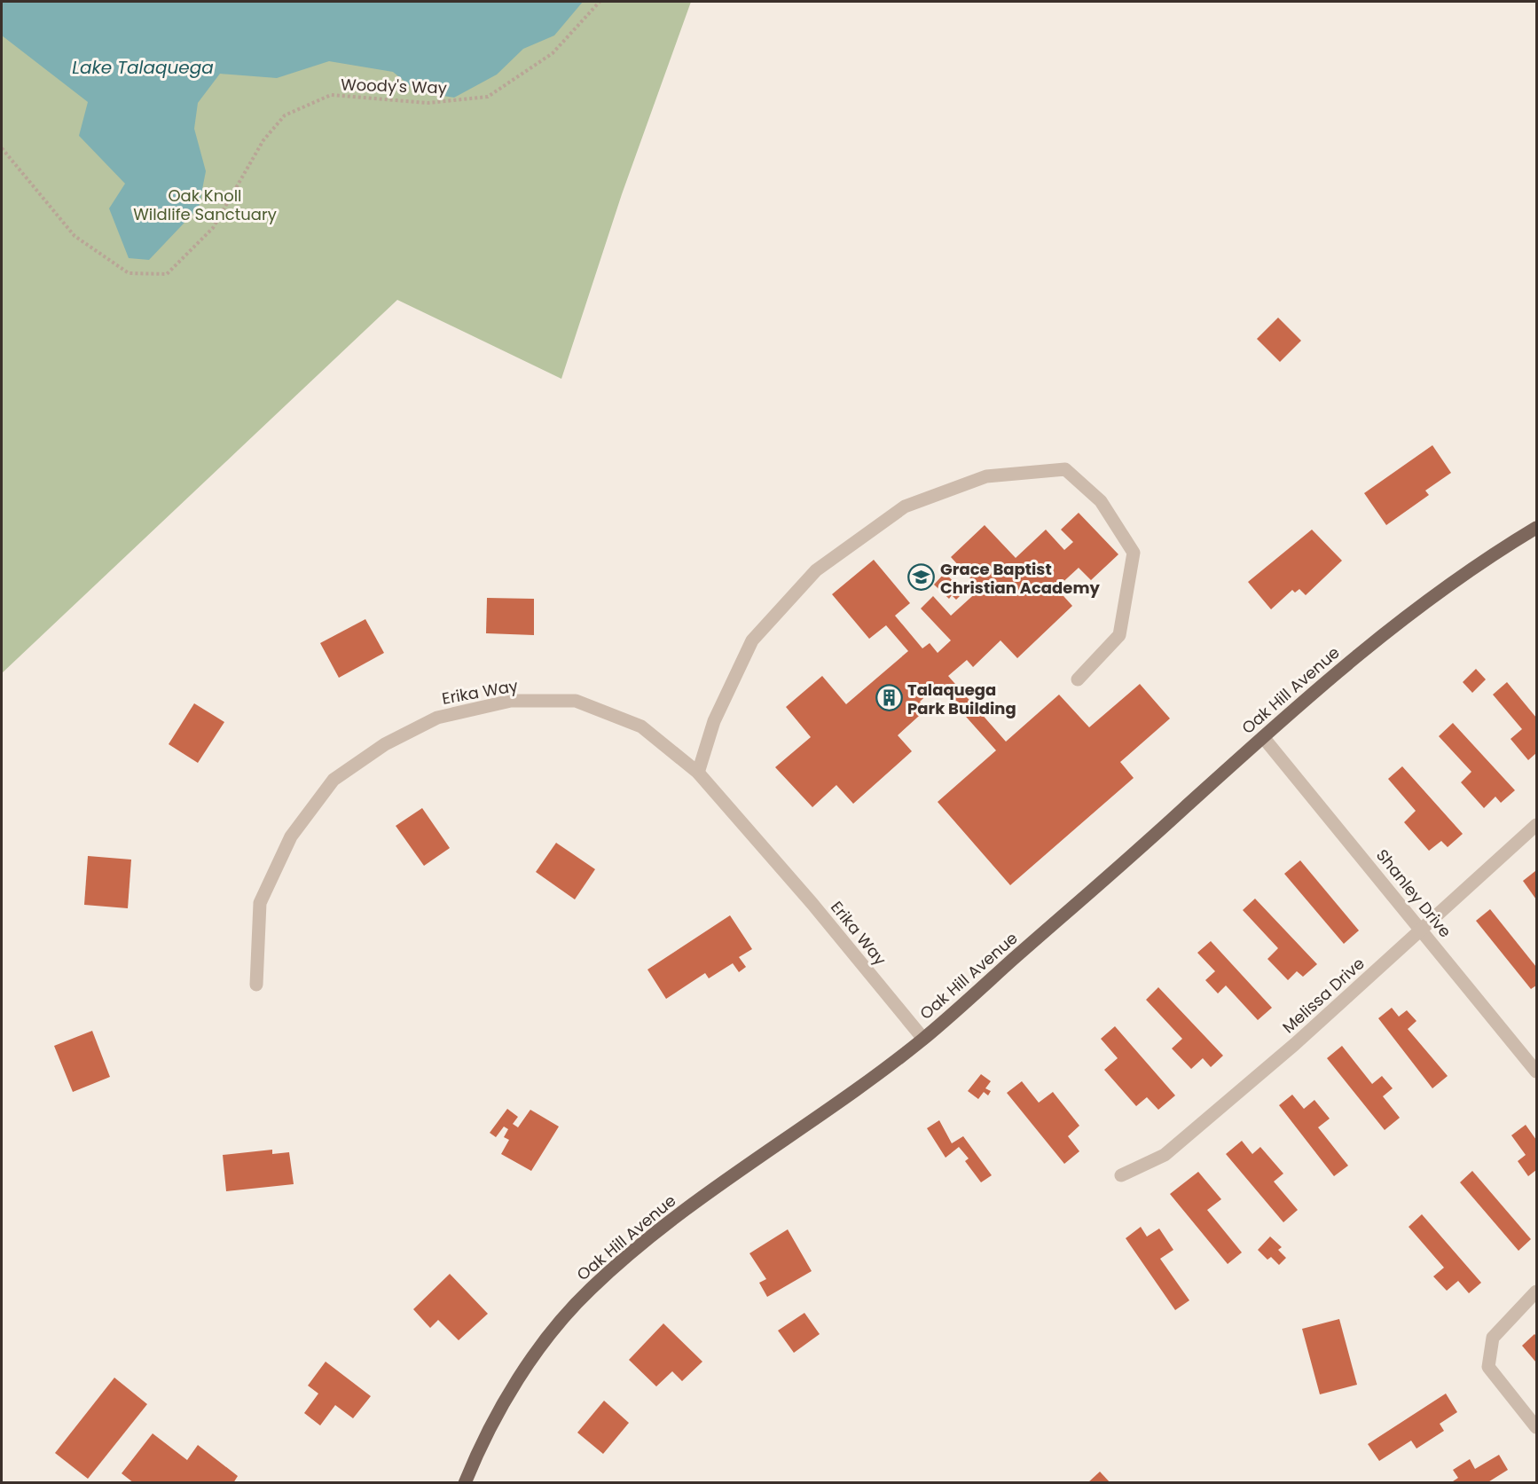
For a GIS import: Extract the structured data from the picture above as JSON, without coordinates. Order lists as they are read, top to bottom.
{
  "streets": {
    "main road": ["Oak Hill Avenue"],
    "street": ["Erika Way", "Shanley Drive", "Melissa Drive"],
    "path": ["Woody's Way"]
  },
  "crossings": [
    ["Oak Hill Avenue", "Erika Way"],
    ["Oak Hill Avenue", "Shanley Drive"],
    ["Shanley Drive", "Melissa Drive"]
  ],
  "water": ["Lake Talaquega"],
  "parks": ["Oak Knoll Wildlife Sanctuary"],
  "places": {
    "school or university": ["Grace Baptist Christian Academy"],
    "building": ["Talaquega Park Building"]
  }
}
